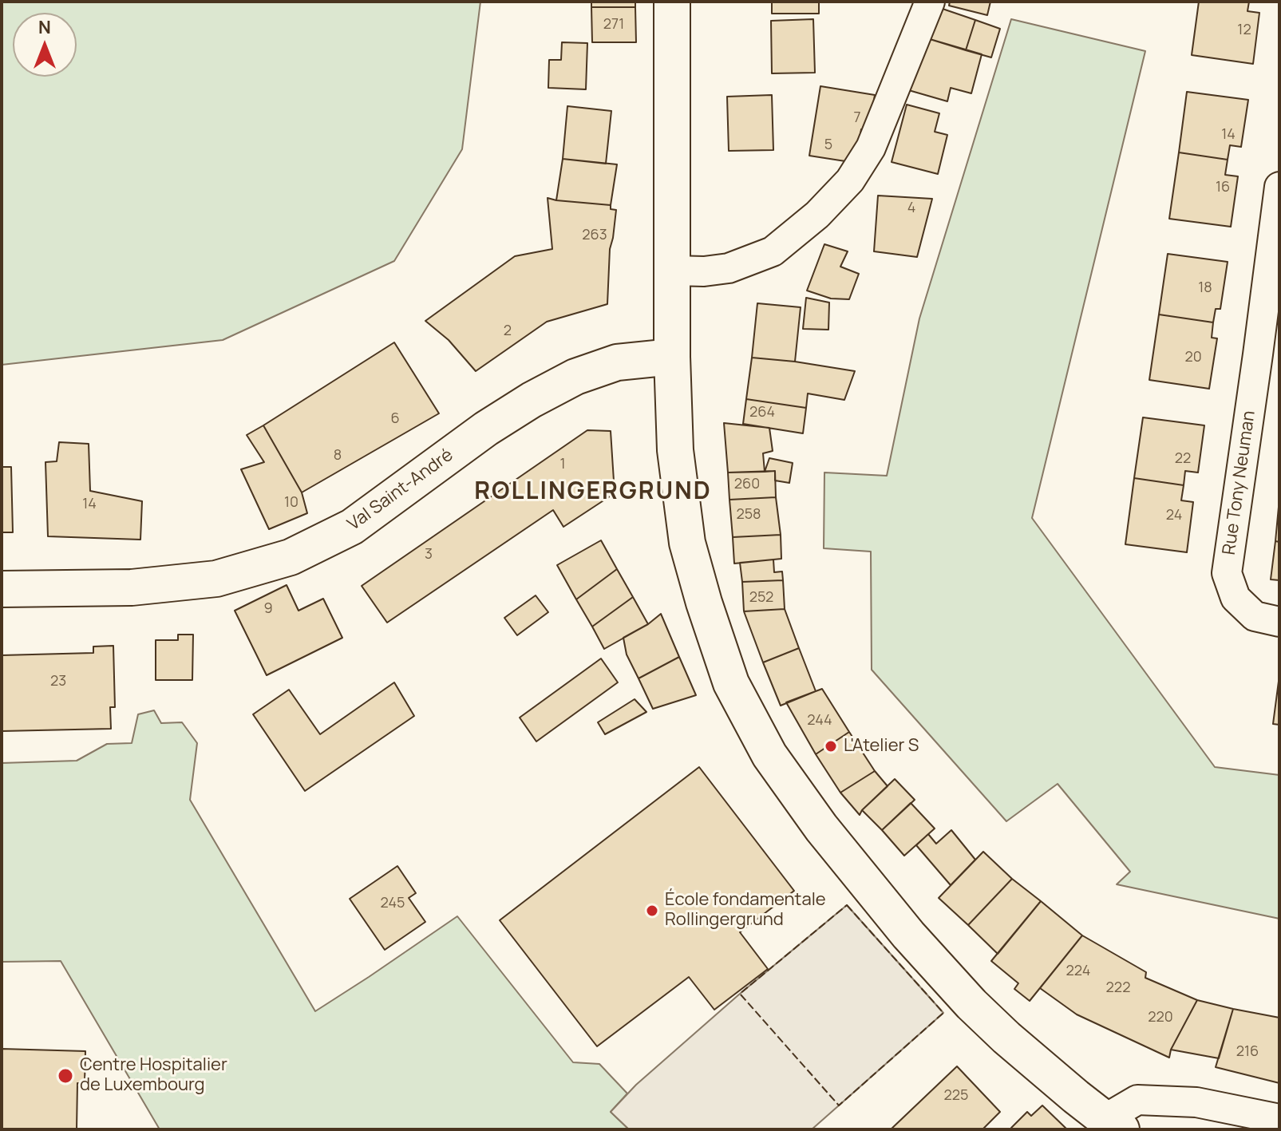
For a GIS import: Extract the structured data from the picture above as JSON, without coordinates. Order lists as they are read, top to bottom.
{
  "streets": {
    "main road": ["Val Saint-André"],
    "street": ["Rue Tony Neuman"]
  },
  "districts": ["ROLLINGERGRUND"],
  "places": ["L'Atelier S", "École fondamentale Rollingergrund", "Centre Hospitalier de Luxembourg"],
  "house_numbers": [
    "271",
    "12",
    "7",
    "14",
    "5",
    "16",
    "4",
    "263",
    "18",
    "2",
    "20",
    "264",
    "6",
    "8",
    "22",
    "1",
    "260",
    "10",
    "14",
    "258",
    "24",
    "3",
    "252",
    "9",
    "23",
    "244",
    "245",
    "224",
    "222",
    "220",
    "216",
    "225"
  ],
  "north": "top"
}
